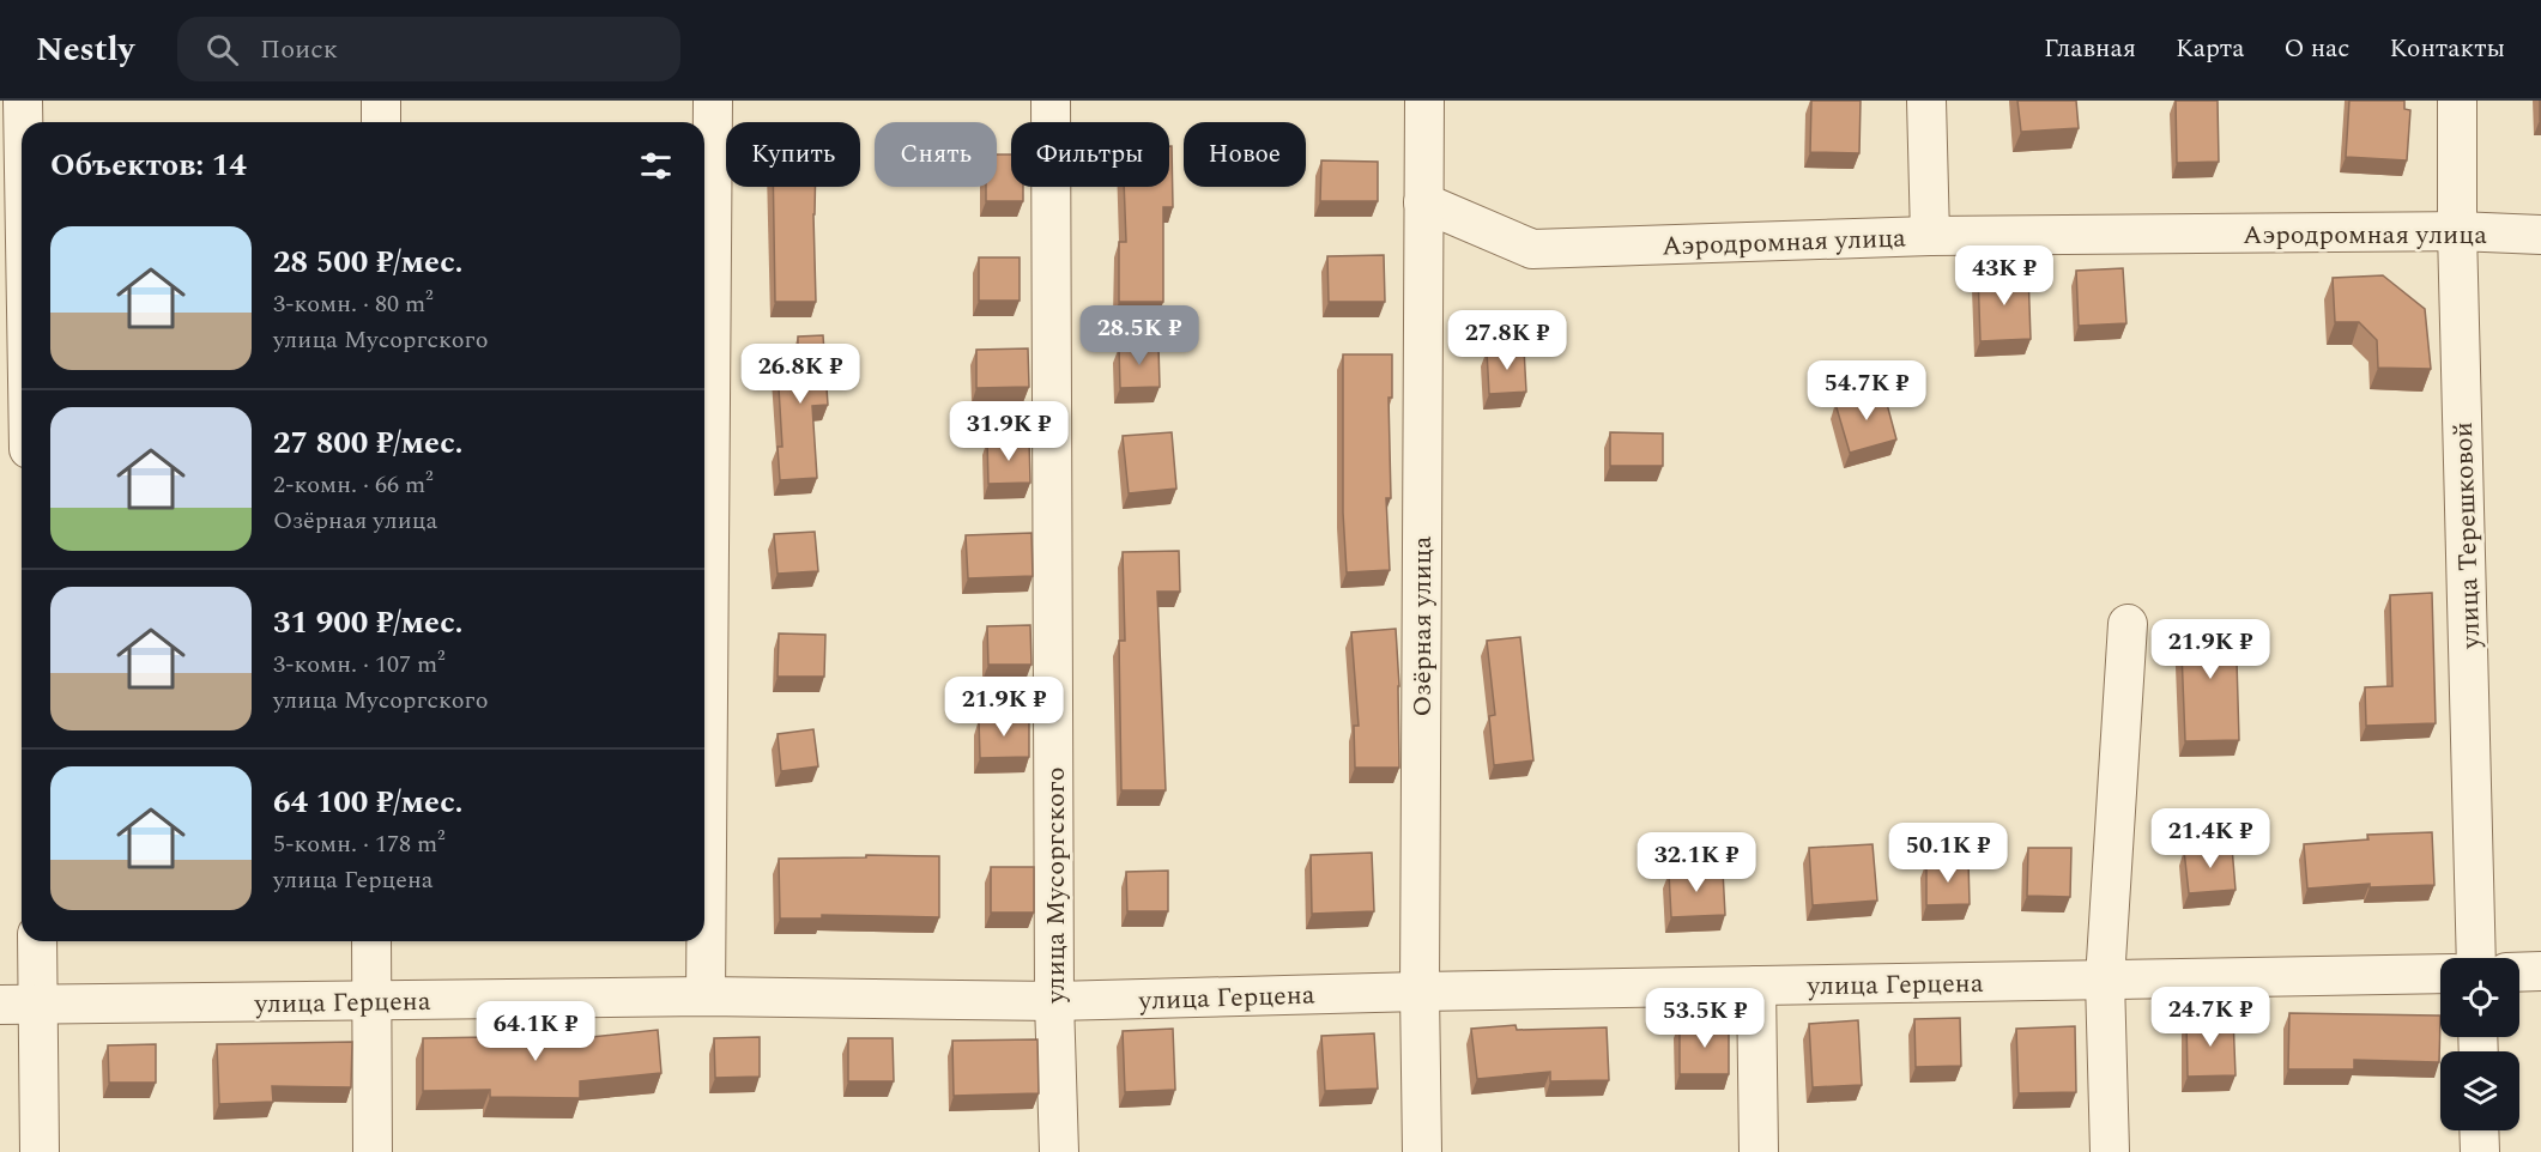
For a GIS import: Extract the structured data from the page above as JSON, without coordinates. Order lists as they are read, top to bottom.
{
  "streets": {
    "street": [
      "Аэродромная улица",
      "улица Терешковой",
      "Озёрная улица",
      "улица Мусоргского",
      "улица Герцена"
    ]
  },
  "crossings": [
    ["Аэродромная улица", "улица Терешковой"],
    ["Аэродромная улица", "Озёрная улица"],
    ["Озёрная улица", "улица Герцена"],
    ["улица Мусоргского", "улица Герцена"]
  ],
  "page": {
    "header": "Nestly",
    "search": "Поиск",
    "nav": [
      "Главная",
      "Карта",
      "О нас",
      "Контакты"
    ],
    "chip": [
      "Купить",
      "Снять",
      "Фильтры",
      "Новое"
    ],
    "heading": "Объектов: 14",
    "list": [
      {
        "name": "28 500 ₽/мес.",
        "note": "3-комн. · 80 m² · улица Мусоргского"
      },
      {
        "name": "27 800 ₽/мес.",
        "note": "2-комн. · 66 m² · Озёрная улица"
      },
      {
        "name": "31 900 ₽/мес.",
        "note": "3-комн. · 107 m² · улица Мусоргского"
      },
      {
        "name": "64 100 ₽/мес.",
        "note": "5-комн. · 178 m² · улица Герцена"
      }
    ],
    "price": [
      "43K ₽",
      "28.5K ₽",
      "27.8K ₽",
      "26.8K ₽",
      "54.7K ₽",
      "31.9K ₽",
      "21.9K ₽",
      "21.9K ₽",
      "21.4K ₽",
      "50.1K ₽",
      "32.1K ₽",
      "24.7K ₽",
      "53.5K ₽",
      "64.1K ₽"
    ]
  }
}
